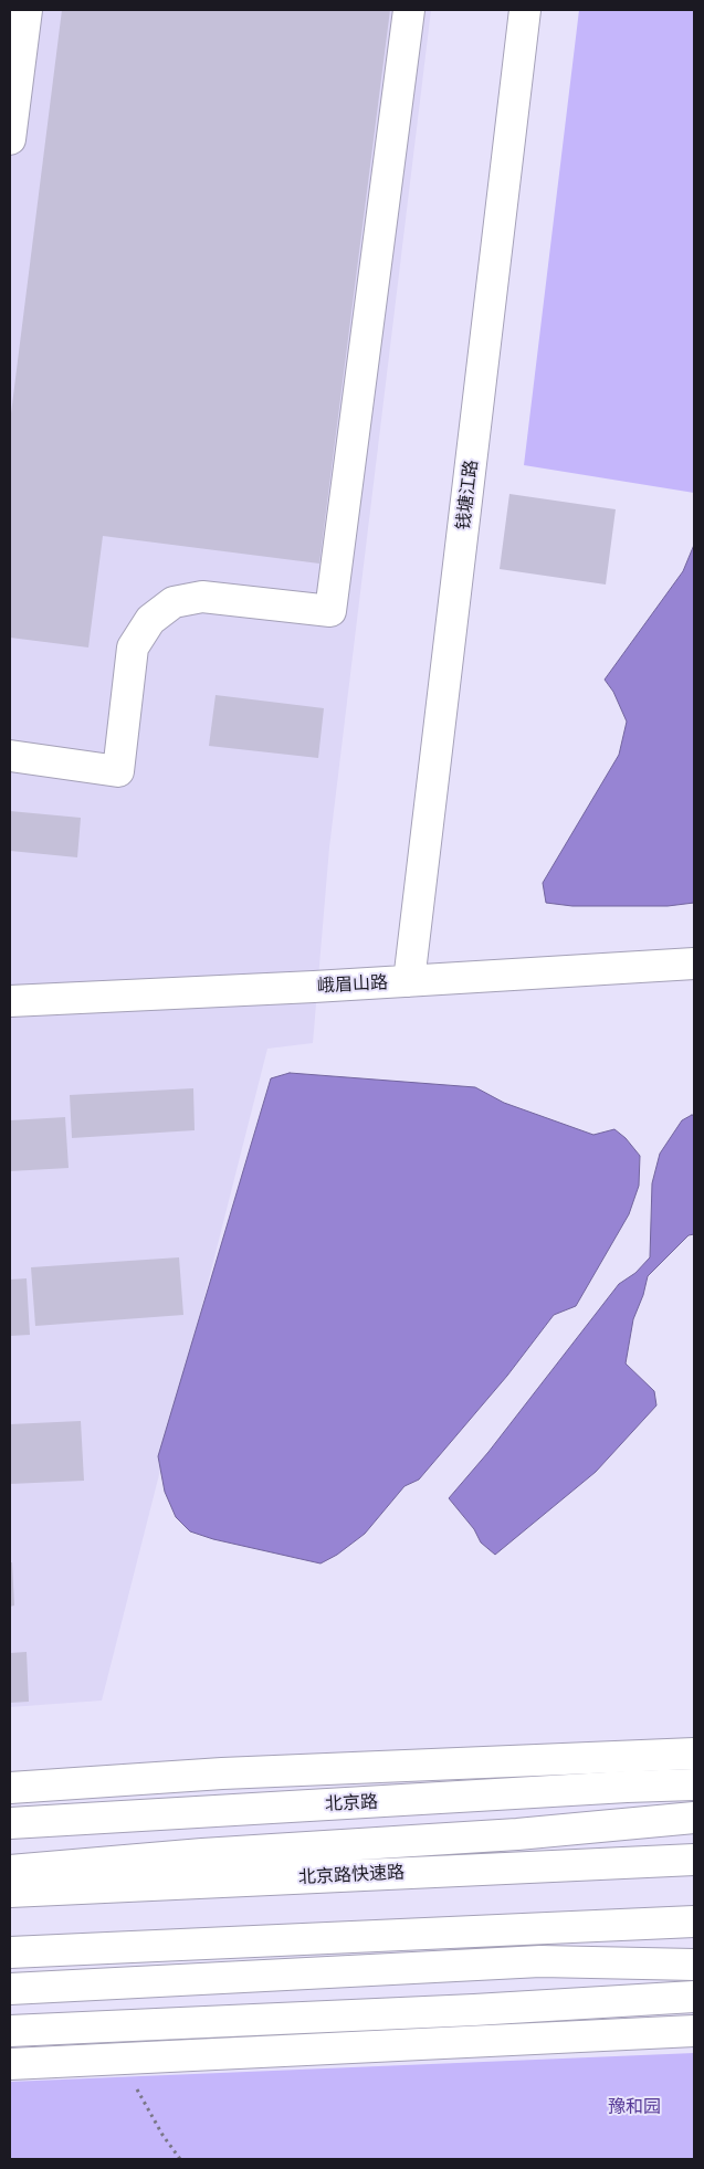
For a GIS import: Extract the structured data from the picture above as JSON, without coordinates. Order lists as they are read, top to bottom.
{
  "streets": {
    "main road": [
      "钱塘江路",
      "峨眉山路",
      "北京路",
      "北京路快速路"
    ]
  },
  "crossings": [
    ["钱塘江路", "峨眉山路"]
  ],
  "parks": ["豫和园"]
}
